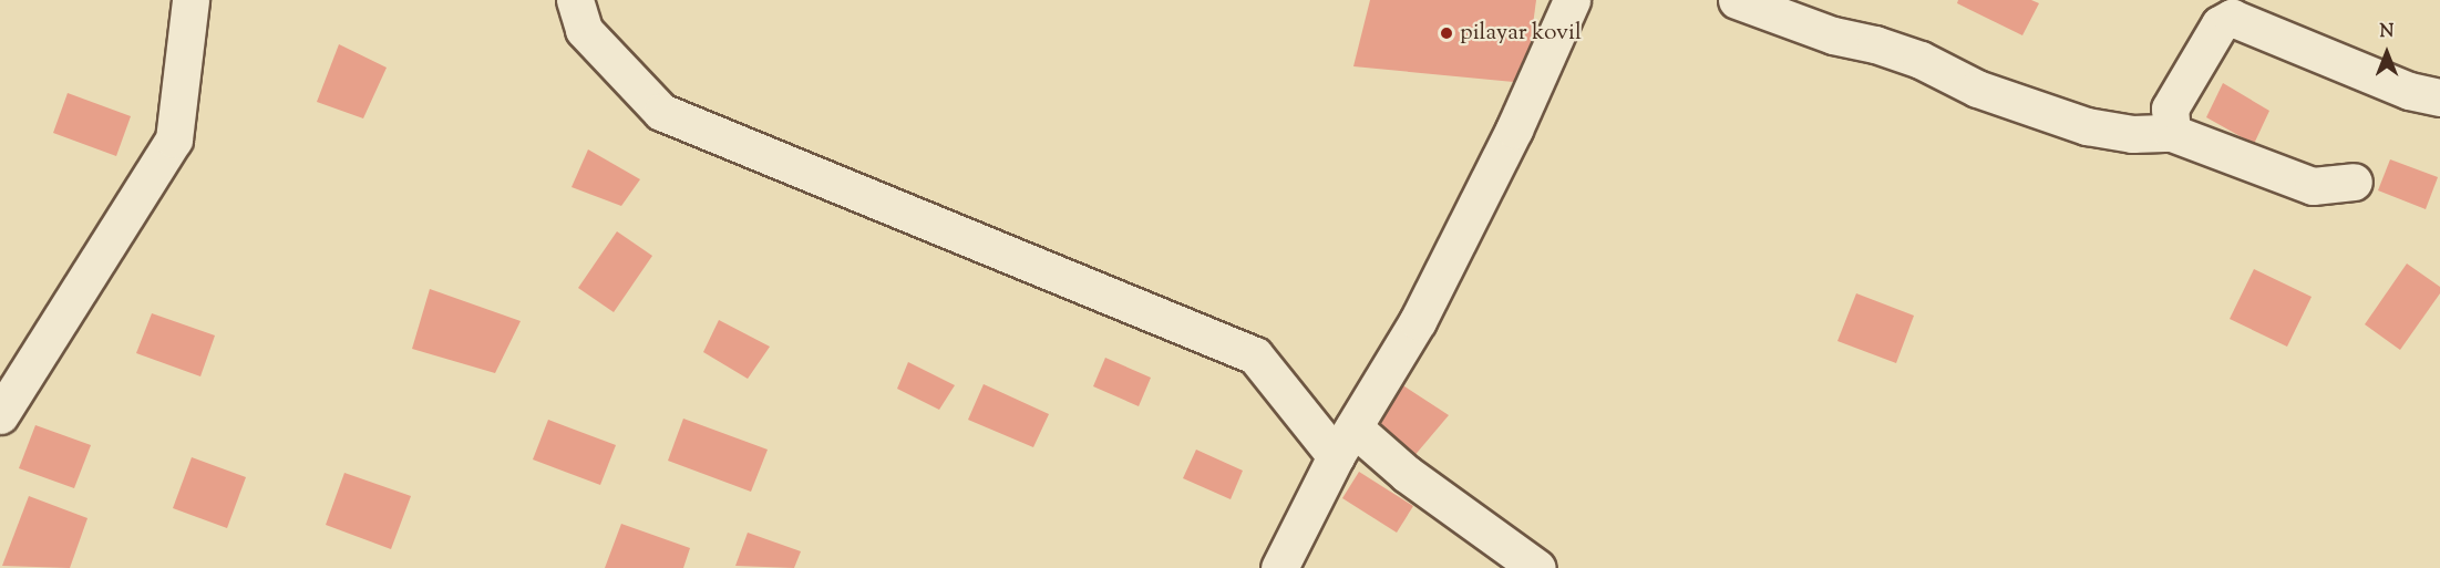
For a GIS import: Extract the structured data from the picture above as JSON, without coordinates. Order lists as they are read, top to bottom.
{
  "places": ["pilayar kovil"],
  "north": "top"
}
